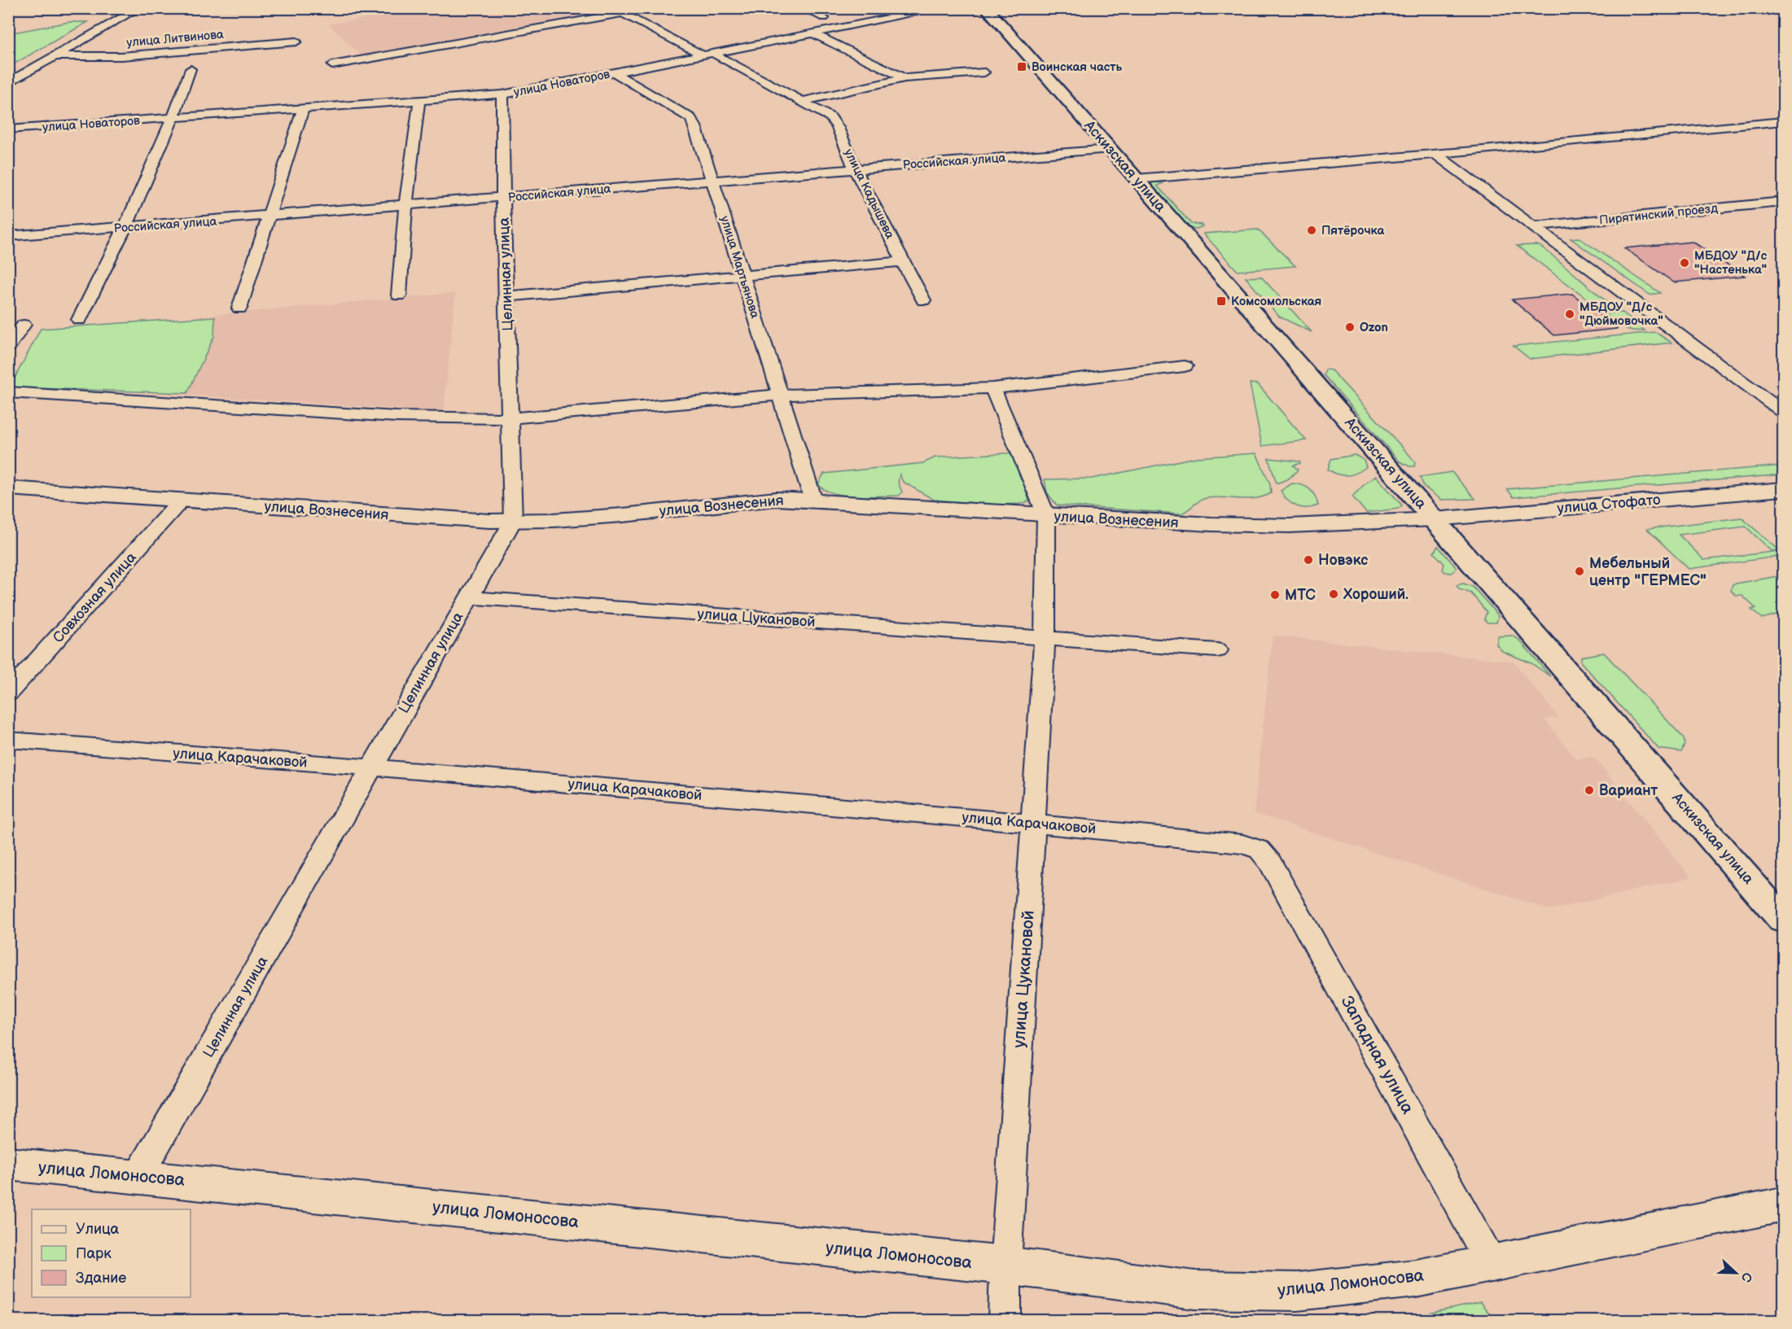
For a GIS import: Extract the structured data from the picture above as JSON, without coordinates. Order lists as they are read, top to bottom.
{
  "streets": {
    "main road": ["Аскизская улица"],
    "street": [
      "улица Литвинова",
      "улица Новаторов",
      "Российская улица",
      "улица Кадышева",
      "Пирятинский проезд",
      "улица Мартьянова",
      "Целинная улица",
      "улица Стофато",
      "улица Вознесения",
      "Совхозная улица",
      "улица Цукановой",
      "улица Карачаковой",
      "Западная улица",
      "улица Ломоносова"
    ]
  },
  "crossings": [
    ["улица Новаторов", "улица Кадышева"],
    ["улица Новаторов", "улица Мартьянова"],
    ["улица Новаторов", "Целинная улица"],
    ["Российская улица", "Аскизская улица"],
    ["Российская улица", "улица Кадышева"],
    ["Российская улица", "улица Мартьянова"],
    ["Российская улица", "Целинная улица"],
    ["Аскизская улица", "улица Стофато"],
    ["Аскизская улица", "улица Вознесения"],
    ["улица Мартьянова", "улица Вознесения"],
    ["Целинная улица", "улица Вознесения"],
    ["Целинная улица", "улица Цукановой"],
    ["Целинная улица", "улица Карачаковой"],
    ["Целинная улица", "улица Ломоносова"],
    ["улица Стофато", "улица Вознесения"],
    ["улица Вознесения", "Совхозная улица"],
    ["улица Вознесения", "улица Цукановой"],
    ["улица Цукановой", "улица Карачаковой"],
    ["улица Цукановой", "улица Ломоносова"],
    ["улица Карачаковой", "Западная улица"],
    ["Западная улица", "улица Ломоносова"]
  ],
  "places": {
    "transit": ["Воинская часть", "Комсомольская"],
    "other": [
      "Пятёрочка",
      "МБДОУ \"Д/с \"Настенька\"",
      "МБДОУ \"Д/с \"Дюймовочка\"",
      "Ozon",
      "Новэкс",
      "Мебельный центр \"ГЕРМЕС\"",
      "Хороший.",
      "МТС",
      "Вариант"
    ]
  },
  "legend": ["Улица", "Парк", "Здание"],
  "north": "right"
}
